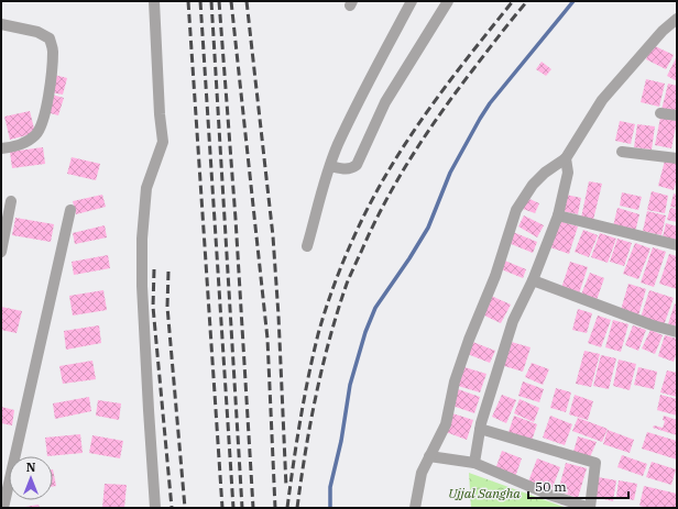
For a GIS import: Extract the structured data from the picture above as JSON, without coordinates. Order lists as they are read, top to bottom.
{
  "parks": ["Ujjal Sangha"],
  "scale_bar": "50 m",
  "north": "top"
}
